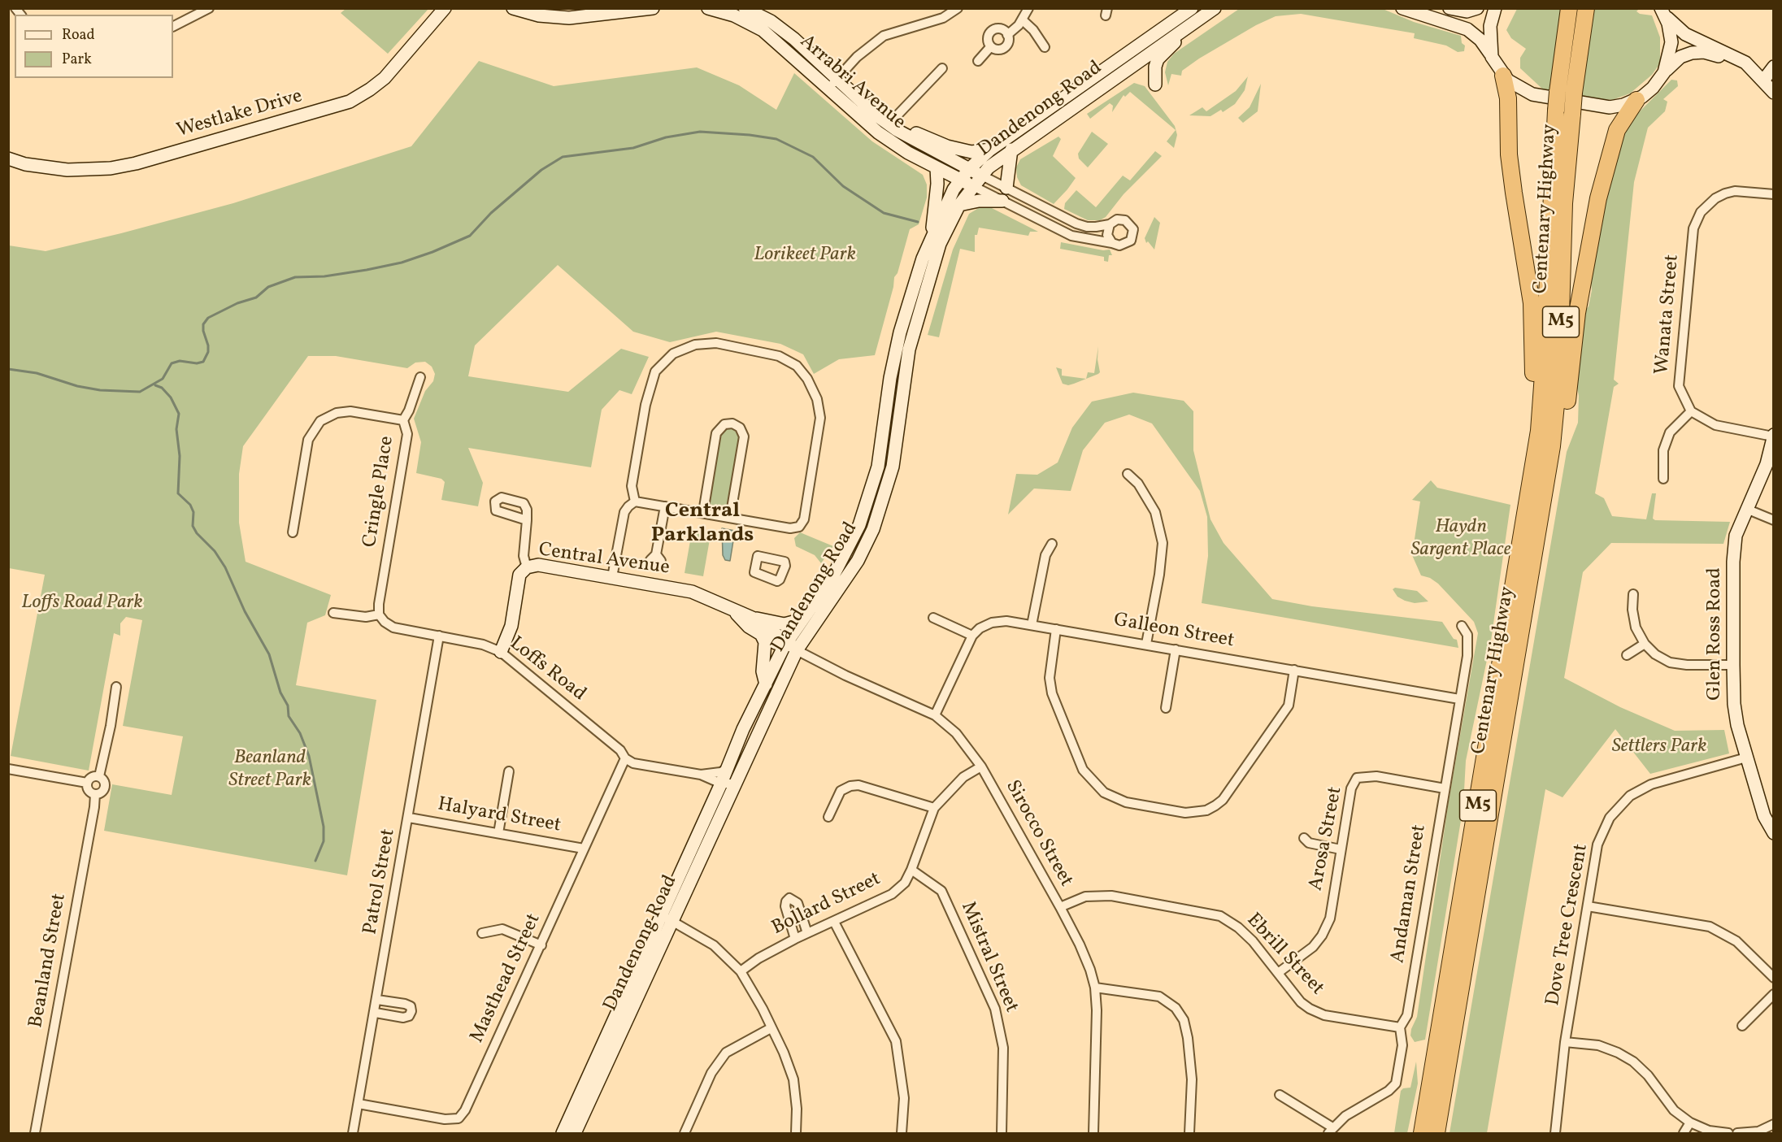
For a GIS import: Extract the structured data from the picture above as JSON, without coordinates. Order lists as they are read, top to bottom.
{
  "streets": {
    "highway": ["Centenary Highway", "M5"],
    "main road": [
      "Arrabri Avenue",
      "Dandenong Road",
      "Westlake Drive",
      "Central Avenue",
      "Glen Ross Road"
    ],
    "street": [
      "Wanata Street",
      "Cringle Place",
      "Galleon Street",
      "Loffs Road",
      "Halyard Street",
      "Sirocco Street",
      "Arosa Street",
      "Patrol Street",
      "Andaman Street",
      "Bollard Street",
      "Dove Tree Crescent",
      "Ebrill Street",
      "Mistral Street",
      "Beanland Street",
      "Masthead Street"
    ]
  },
  "crossings": [
    ["Arrabri Avenue", "Dandenong Road"],
    ["Dandenong Road", "Central Avenue"],
    ["Dandenong Road", "Loffs Road"],
    ["Dandenong Road", "Sirocco Street"],
    ["Cringle Place", "Loffs Road"],
    ["Central Avenue", "Loffs Road"],
    ["Central Avenue", "Sirocco Street"],
    ["Galleon Street", "Andaman Street"],
    ["Glen Ross Road", "Dove Tree Crescent"],
    ["Loffs Road", "Patrol Street"],
    ["Loffs Road", "Masthead Street"],
    ["Halyard Street", "Patrol Street"],
    ["Halyard Street", "Masthead Street"],
    ["Sirocco Street", "Bollard Street"],
    ["Sirocco Street", "Ebrill Street"],
    ["Arosa Street", "Andaman Street"],
    ["Arosa Street", "Ebrill Street"],
    ["Patrol Street", "Masthead Street"],
    ["Andaman Street", "Ebrill Street"],
    ["Bollard Street", "Mistral Street"]
  ],
  "districts": ["Central Parklands"],
  "parks": [
    "Lorikeet Park",
    "Haydn Sargent Place",
    "Loffs Road Park",
    "Settlers Park",
    "Beanland Street Park"
  ],
  "legend": ["Road", "Park"]
}
